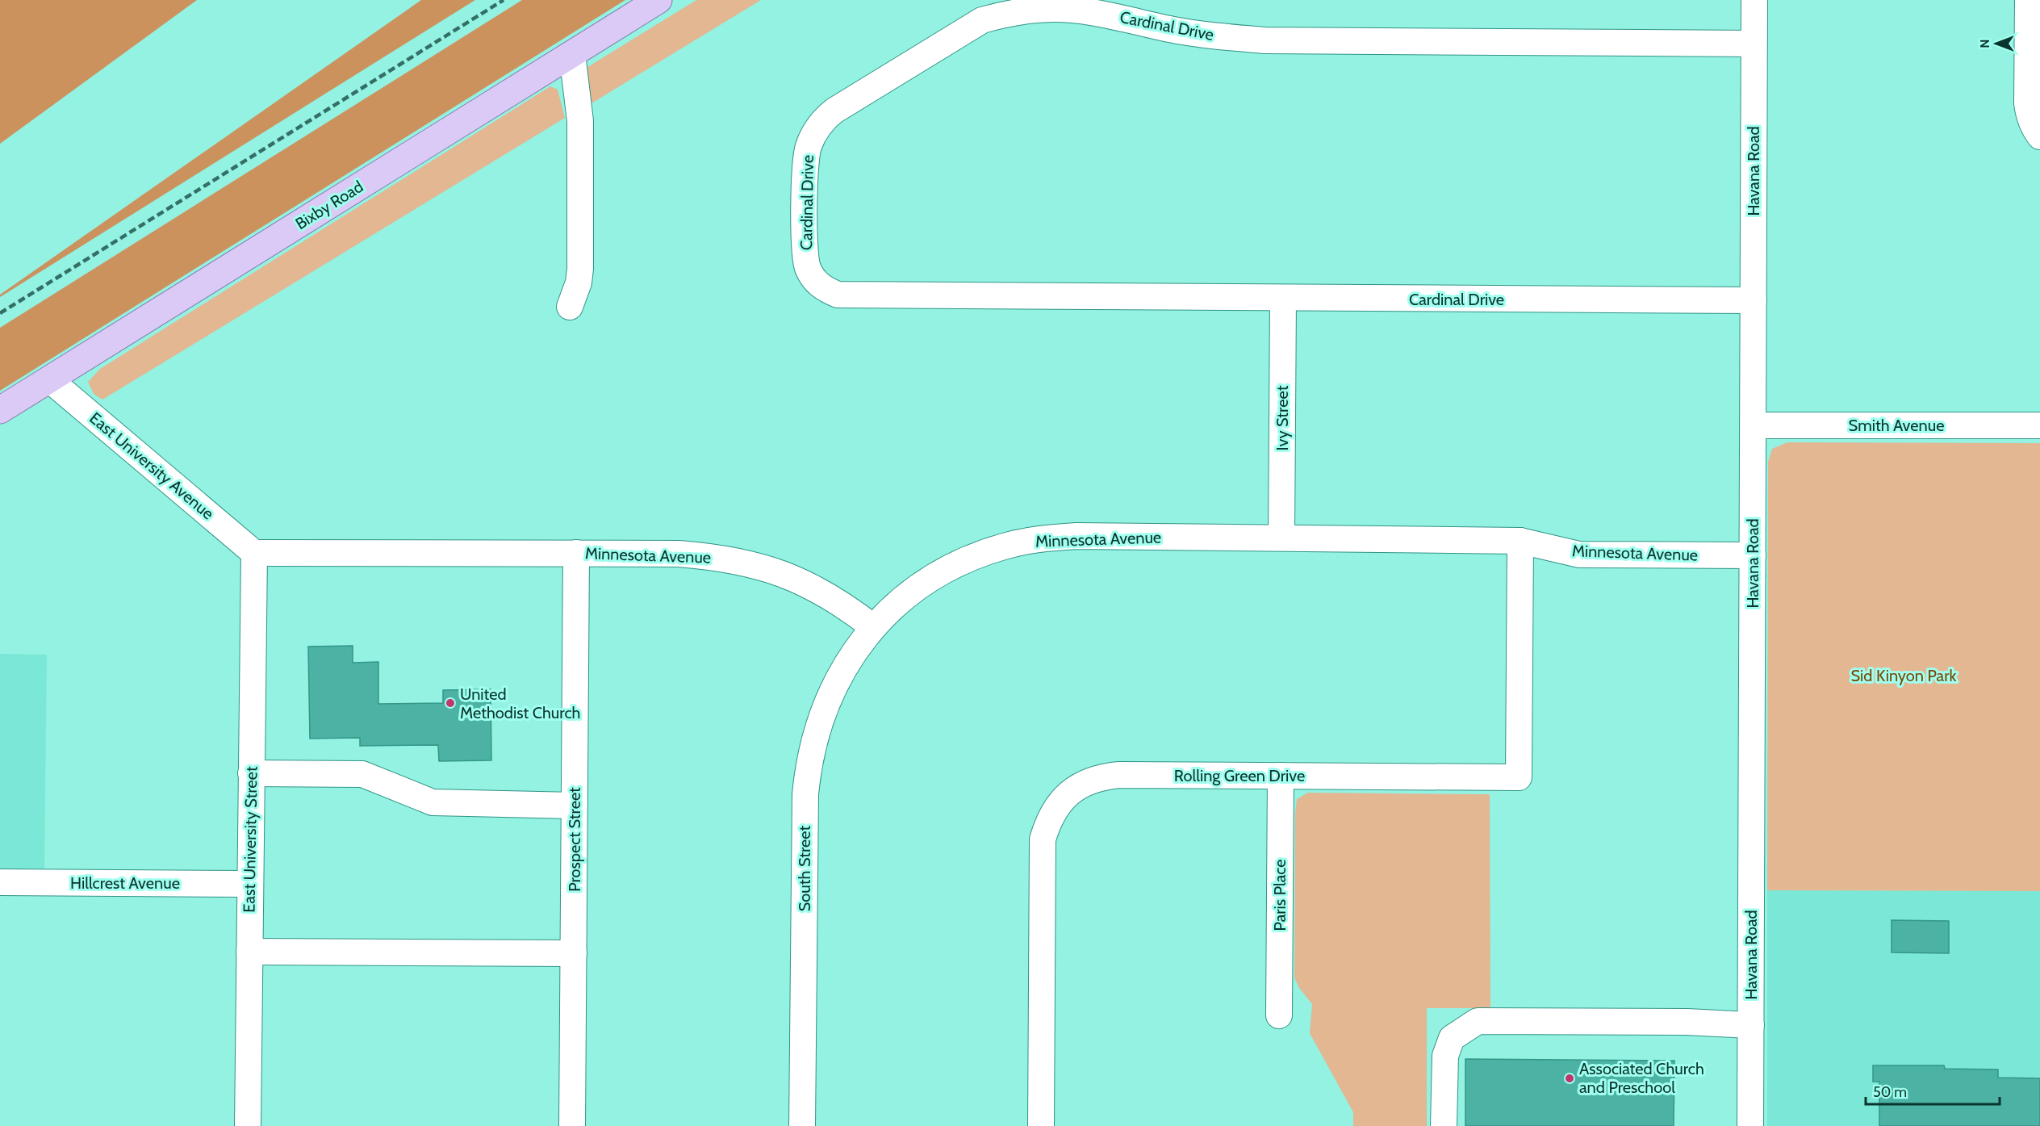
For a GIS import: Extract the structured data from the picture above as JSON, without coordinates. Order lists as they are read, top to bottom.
{
  "streets": {
    "main road": ["Bixby Road"],
    "street": [
      "Cardinal Drive",
      "Havana Road",
      "Ivy Street",
      "Smith Avenue",
      "East University Avenue",
      "Minnesota Avenue",
      "Rolling Green Drive",
      "East University Street",
      "Prospect Street",
      "South Street",
      "Hillcrest Avenue",
      "Paris Place"
    ]
  },
  "crossings": [
    ["Cardinal Drive", "Havana Road"],
    ["Cardinal Drive", "Ivy Street"],
    ["Havana Road", "Smith Avenue"],
    ["Havana Road", "Minnesota Avenue"],
    ["Bixby Road", "East University Avenue"],
    ["Ivy Street", "Minnesota Avenue"],
    ["East University Avenue", "Minnesota Avenue"],
    ["East University Avenue", "East University Street"],
    ["Minnesota Avenue", "Rolling Green Drive"],
    ["Minnesota Avenue", "East University Street"],
    ["Minnesota Avenue", "Prospect Street"],
    ["Minnesota Avenue", "South Street"],
    ["Rolling Green Drive", "Paris Place"],
    ["East University Street", "Hillcrest Avenue"]
  ],
  "parks": ["Sid Kinyon Park"],
  "places": ["United Methodist Church", "Associated Church and Preschool"],
  "scale_bar": "50 m",
  "north": "left"
}
